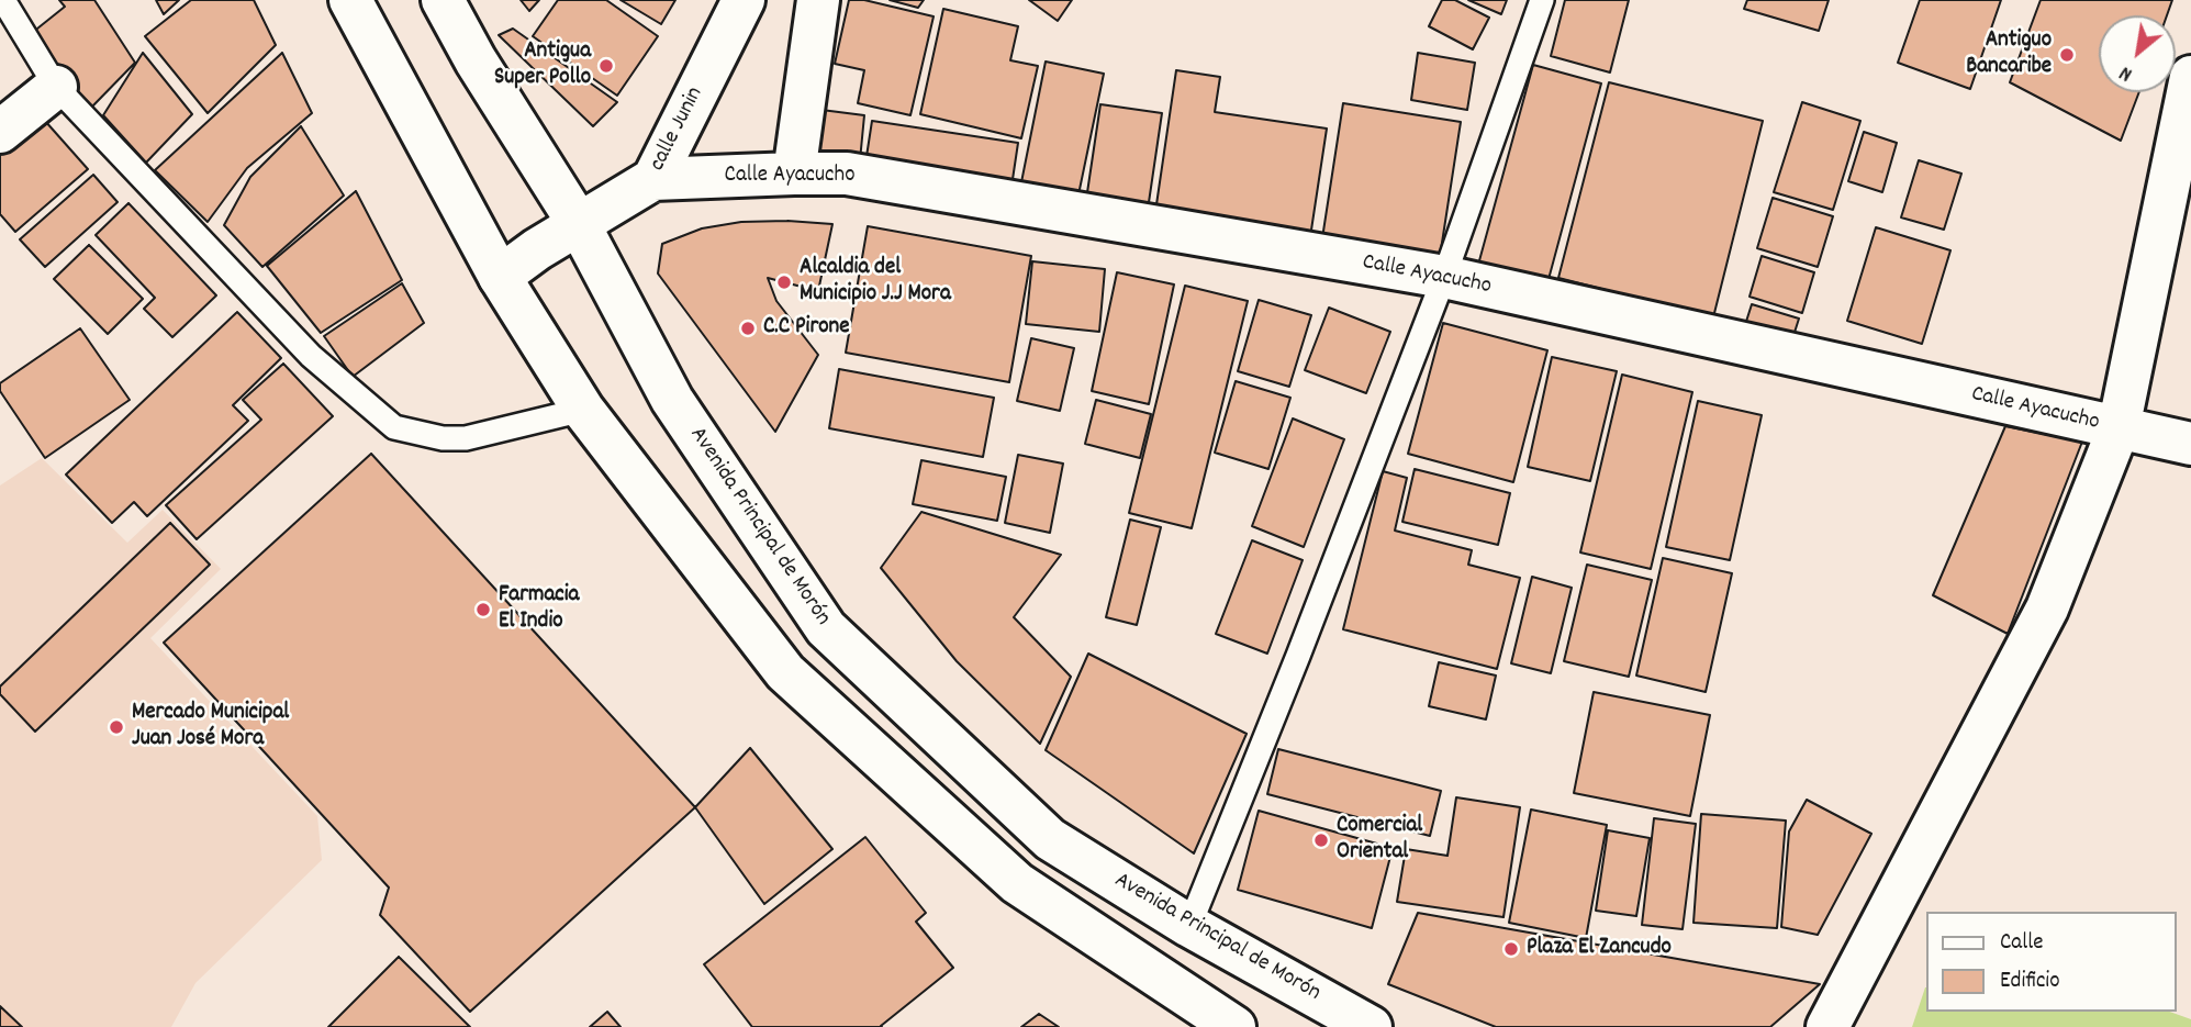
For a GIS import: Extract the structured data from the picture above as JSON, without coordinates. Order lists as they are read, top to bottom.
{
  "streets": {
    "street": ["calle Junin", "Calle Ayacucho", "Avenida Principal de Morón"]
  },
  "crossings": [
    ["calle Junin", "Calle Ayacucho"],
    ["calle Junin", "Avenida Principal de Morón"]
  ],
  "places": [
    "Antiguo Bancaribe",
    "Antigua Super Pollo",
    "Alcaldia del Municipio J.J Mora",
    "C.C Pirone",
    "Farmacia El Indio",
    "Mercado Municipal Juan José Mora",
    "Comercial Oriental",
    "Plaza El Zancudo"
  ],
  "legend": ["Calle", "Edificio"],
  "north": "bottom left"
}
